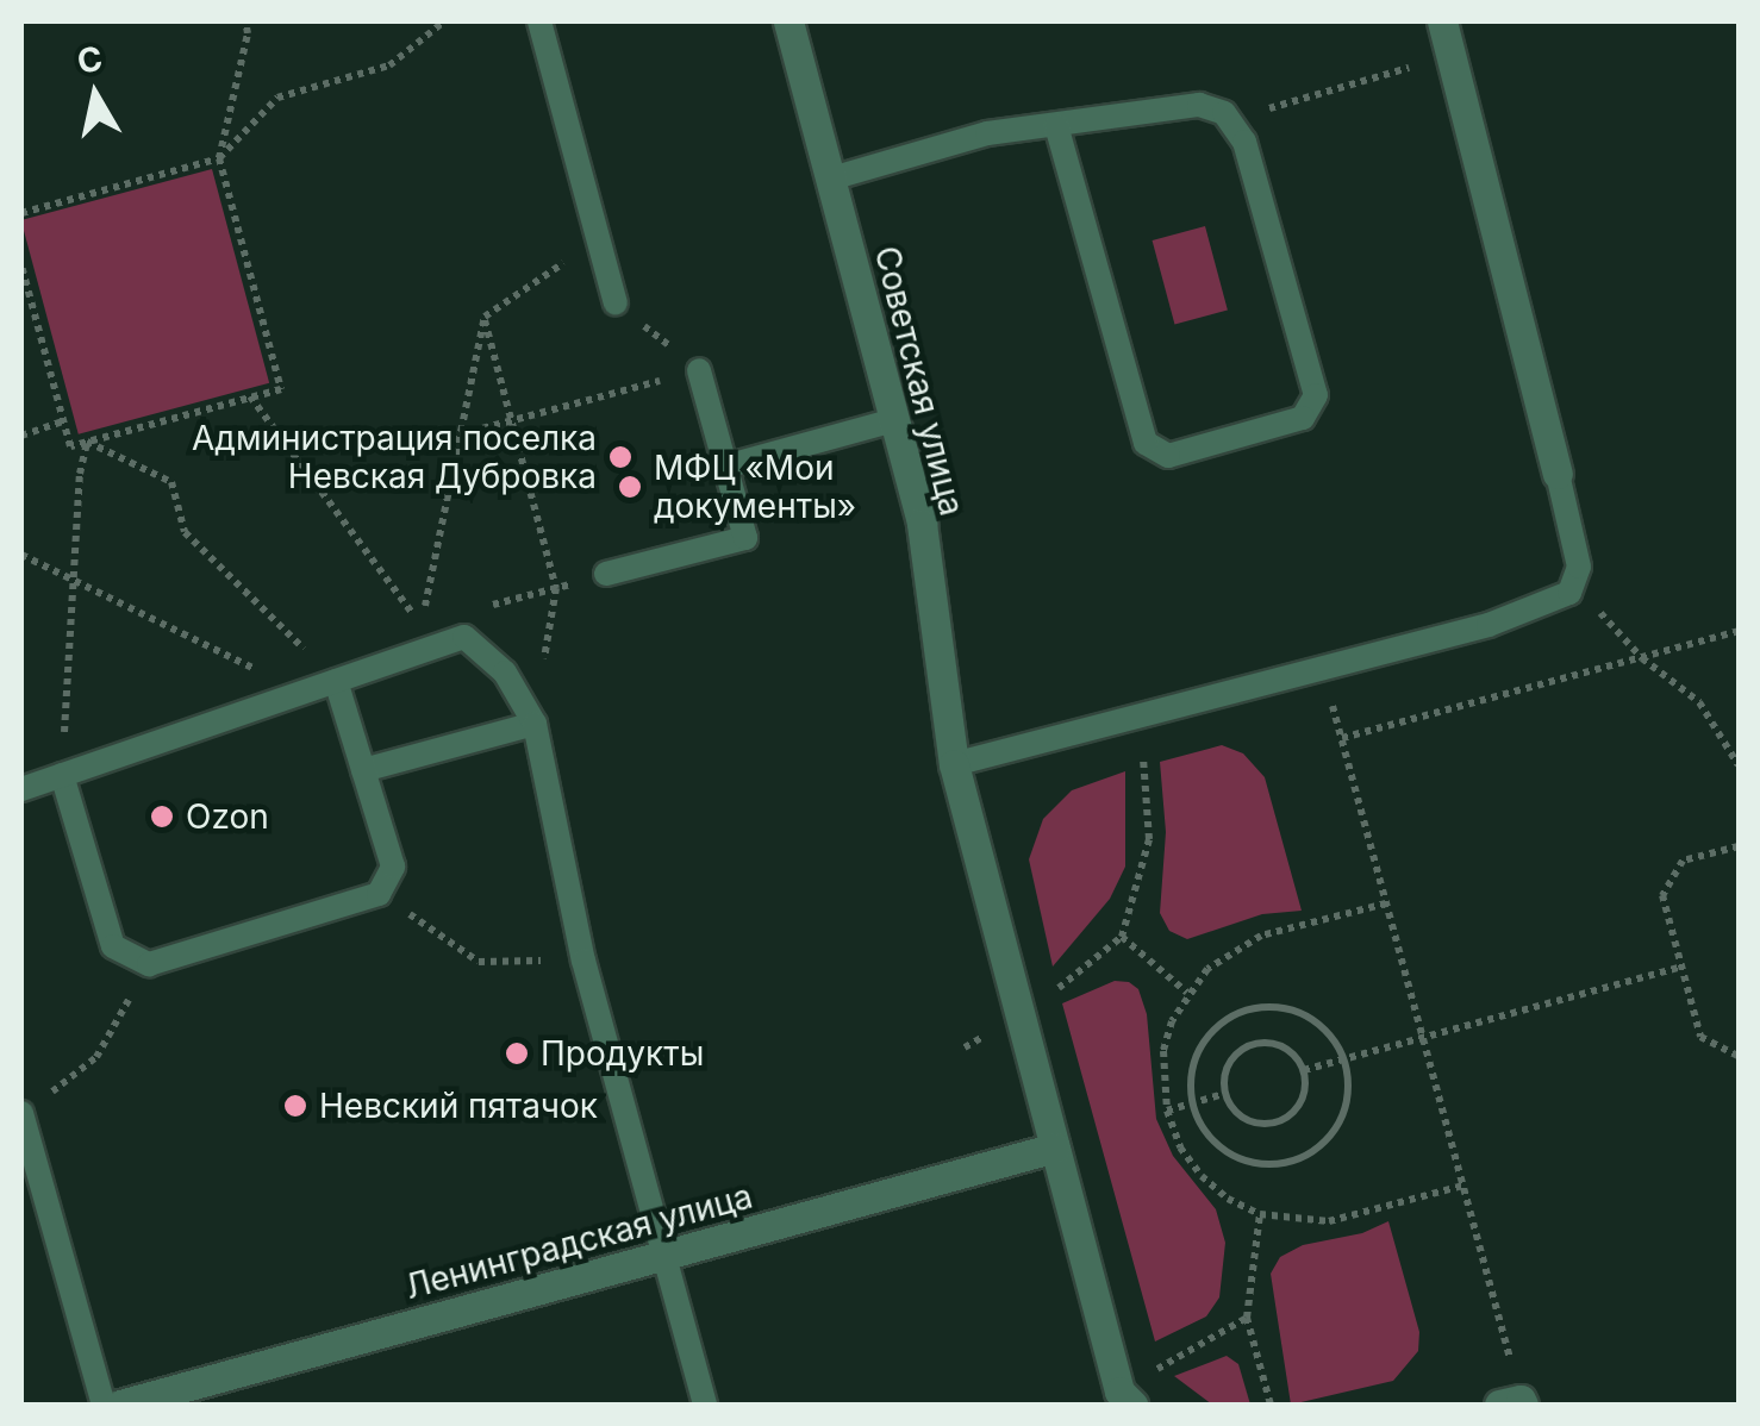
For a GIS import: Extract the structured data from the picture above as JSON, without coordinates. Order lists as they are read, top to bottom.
{
  "streets": {
    "street": ["Советская улица", "Ленинградская улица"]
  },
  "crossings": [
    ["Советская улица", "Ленинградская улица"]
  ],
  "places": [
    "Администрация поселка Невская Дубровка",
    "МФЦ «Мои документы»",
    "Ozon",
    "Продукты",
    "Невский пятачок"
  ],
  "north": "top"
}
